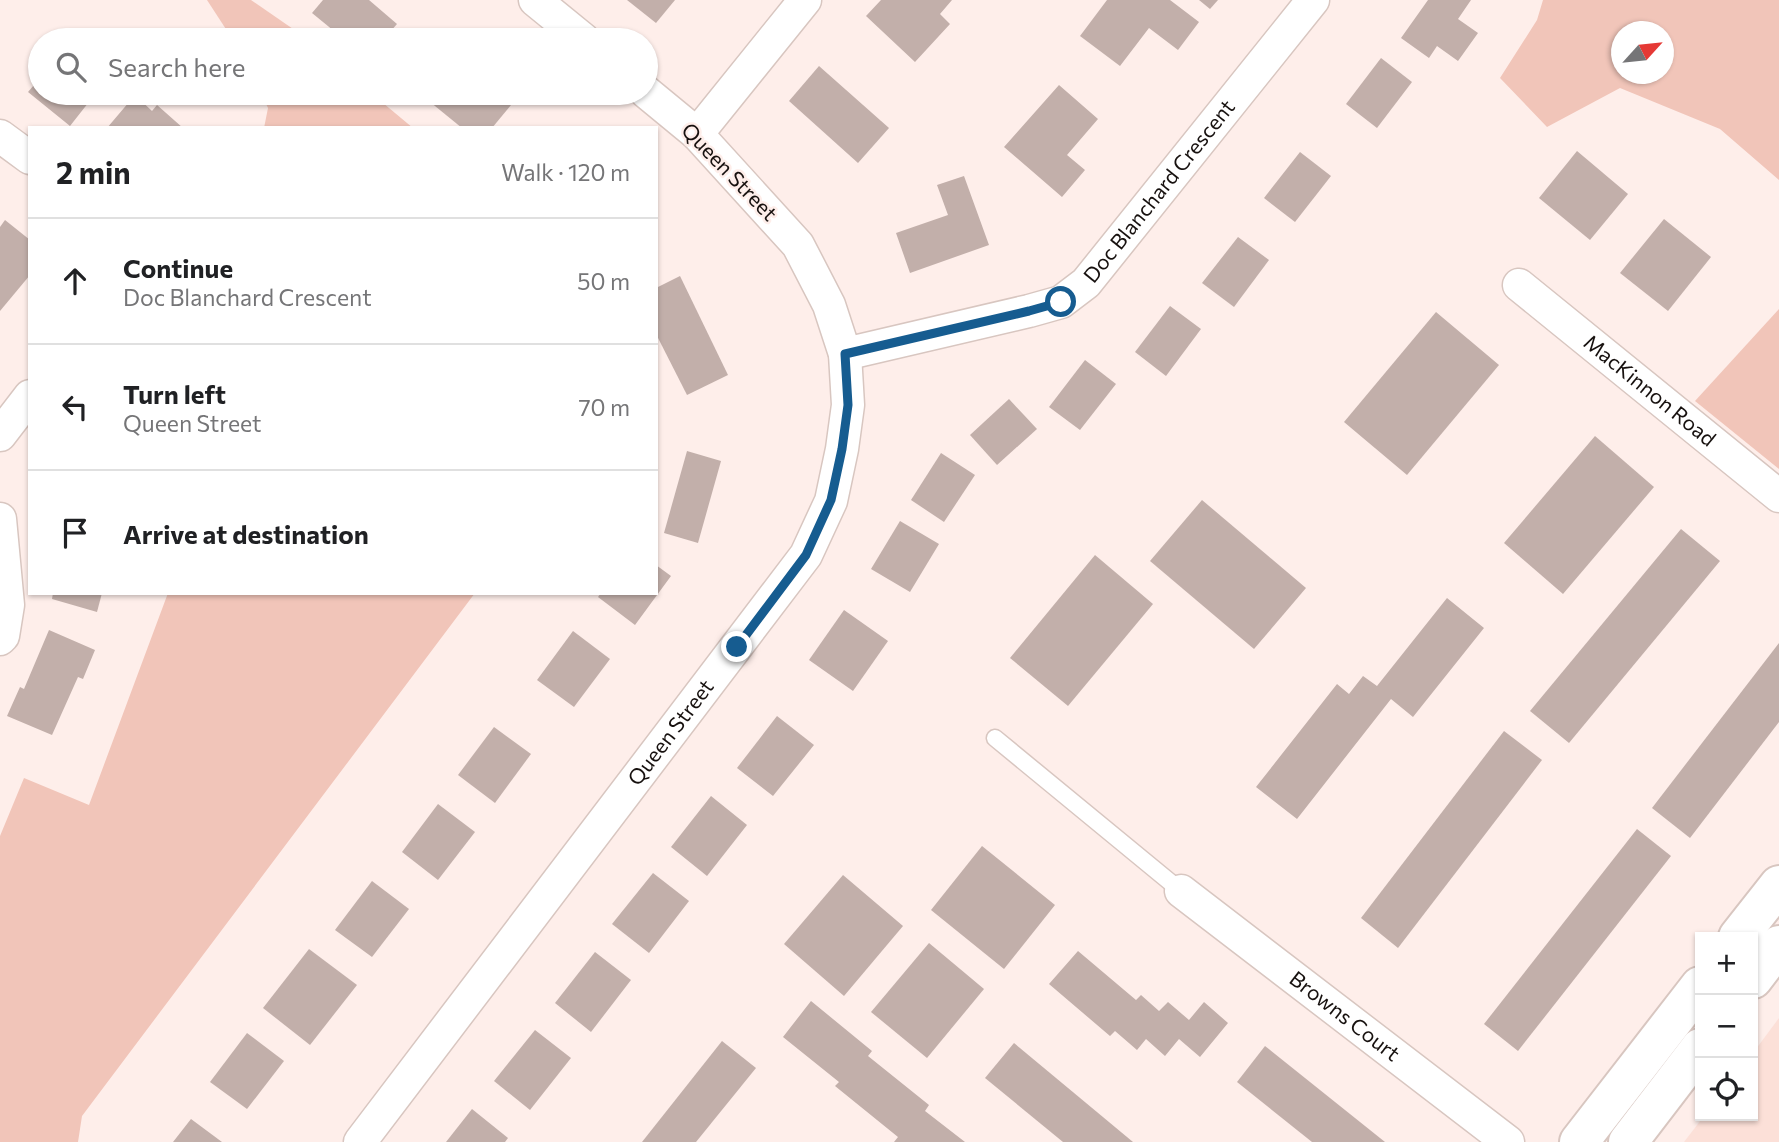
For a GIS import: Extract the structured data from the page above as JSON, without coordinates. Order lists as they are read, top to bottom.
{
  "streets": {
    "street": [
      "Queen Street",
      "Doc Blanchard Crescent",
      "MacKinnon Road",
      "Browns Court"
    ]
  },
  "crossings": [
    ["Queen Street", "Doc Blanchard Crescent"]
  ],
  "north": "top right",
  "page": {
    "search": "Search here",
    "heading": ["2 min", "Walk · 120 m"],
    "list": [
      ["Continue", "Doc Blanchard Crescent", "50 m"],
      ["Turn left", "Queen Street", "70 m"],
      "Arrive at destination"
    ],
    "map_buttons": ["+", "−"]
  }
}
